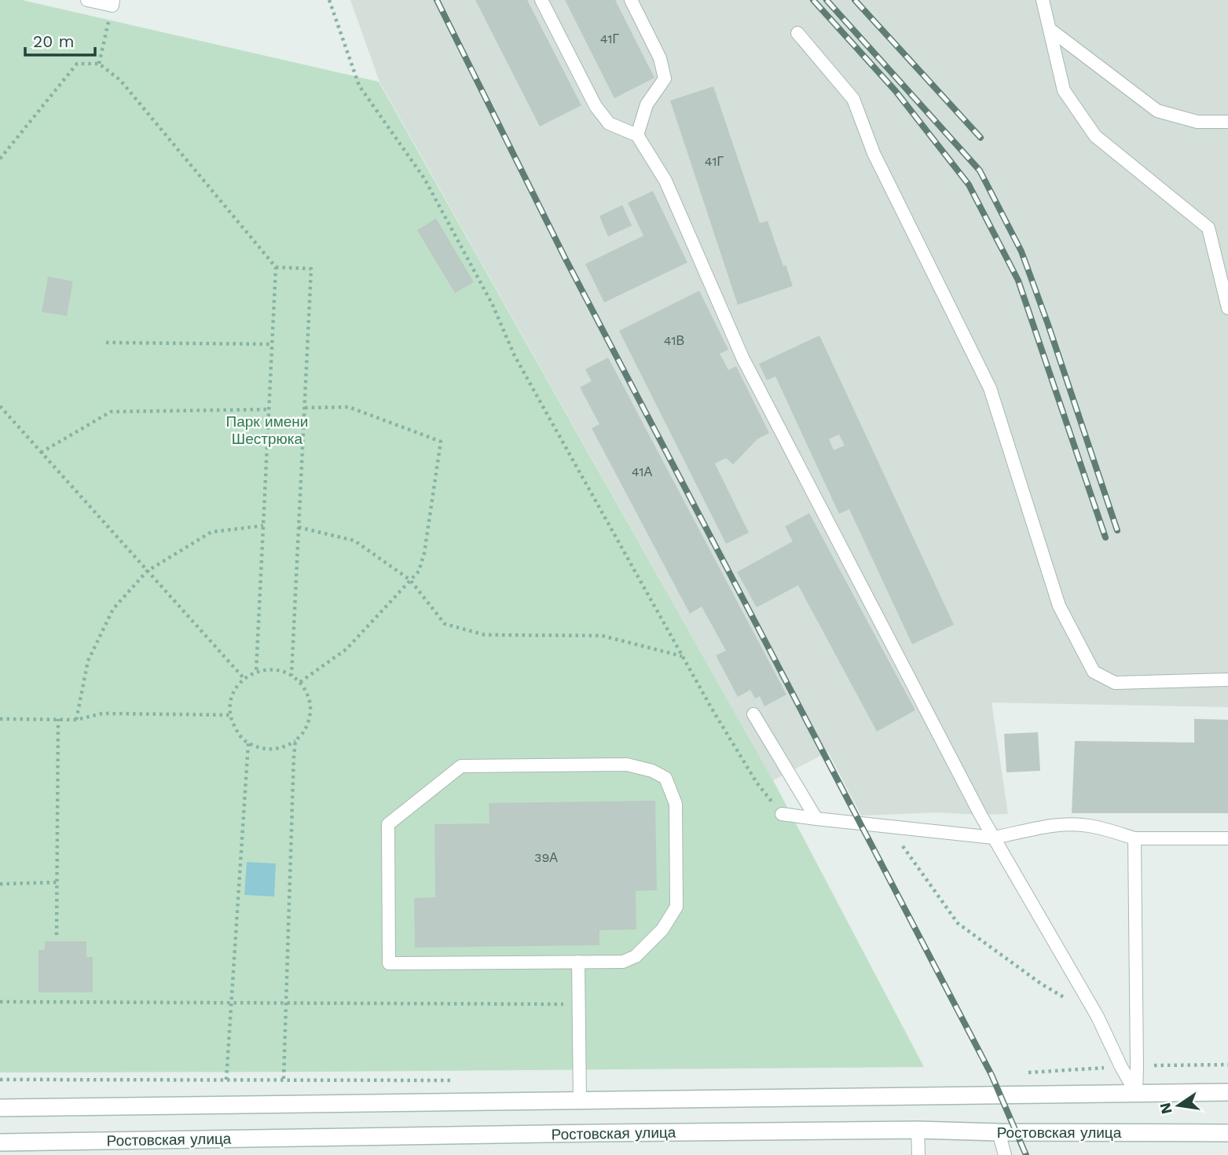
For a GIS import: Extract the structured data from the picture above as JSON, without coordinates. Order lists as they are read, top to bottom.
{
  "streets": {
    "street": ["Ростовская улица"]
  },
  "parks": ["Парк имени Шестрюка"],
  "house_numbers": [
    "41Г",
    "41Г",
    "41В",
    "41А",
    "39А"
  ],
  "scale_bar": "20 m",
  "north": "left"
}
